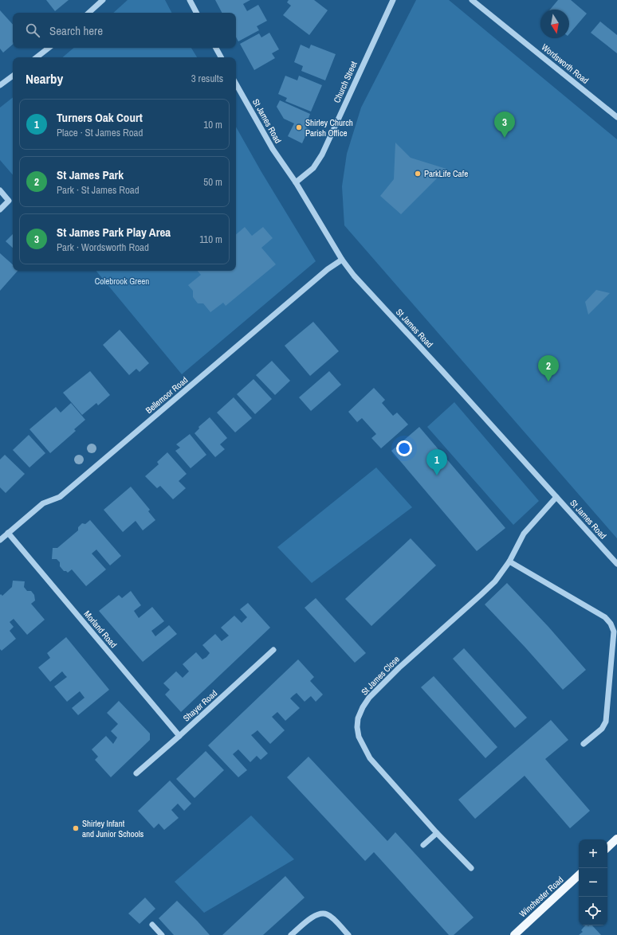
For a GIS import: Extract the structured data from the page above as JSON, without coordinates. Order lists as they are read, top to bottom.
{
  "streets": {
    "main road": ["Winchester Road"],
    "street": [
      "Wordsworth Road",
      "Church Street",
      "St James Road",
      "Bellemoor Road",
      "Morland Road",
      "St James Close",
      "Shayer Road"
    ]
  },
  "crossings": [
    ["Church Street", "St James Road"],
    ["St James Road", "Bellemoor Road"],
    ["St James Road", "St James Close"],
    ["Bellemoor Road", "Morland Road"],
    ["Morland Road", "Shayer Road"]
  ],
  "parks": ["Colebrook Green"],
  "places": ["Shirley Church Parish Office", "ParkLife Cafe", "Shirley Infant and Junior Schools"],
  "north": "bottom",
  "page": {
    "search": "Search here",
    "heading": ["Nearby", "3 results"],
    "list": [
      {
        "mark": "1",
        "name": "Turners Oak Court",
        "note": "Place · St James Road",
        "value": "10 m"
      },
      {
        "mark": "2",
        "name": "St James Park",
        "note": "Park · St James Road",
        "value": "50 m"
      },
      {
        "mark": "3",
        "name": "St James Park Play Area",
        "note": "Park · Wordsworth Road",
        "value": "110 m"
      }
    ],
    "pins": ["3", "2", "1"],
    "map_buttons": ["+", "−"]
  }
}
